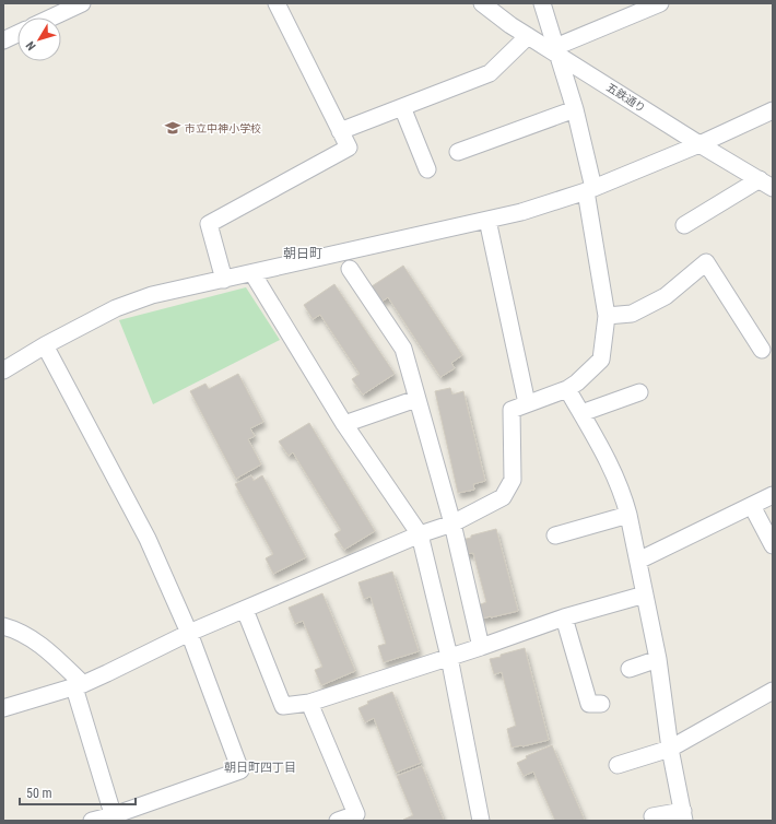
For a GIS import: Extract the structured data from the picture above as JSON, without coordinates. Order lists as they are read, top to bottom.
{
  "streets": {
    "street": ["五鉄通り"]
  },
  "districts": ["朝日町", "朝日町四丁目"],
  "places": {
    "school or university": ["市立中神小学校"]
  },
  "scale_bar": "50 m",
  "north": "bottom left"
}
